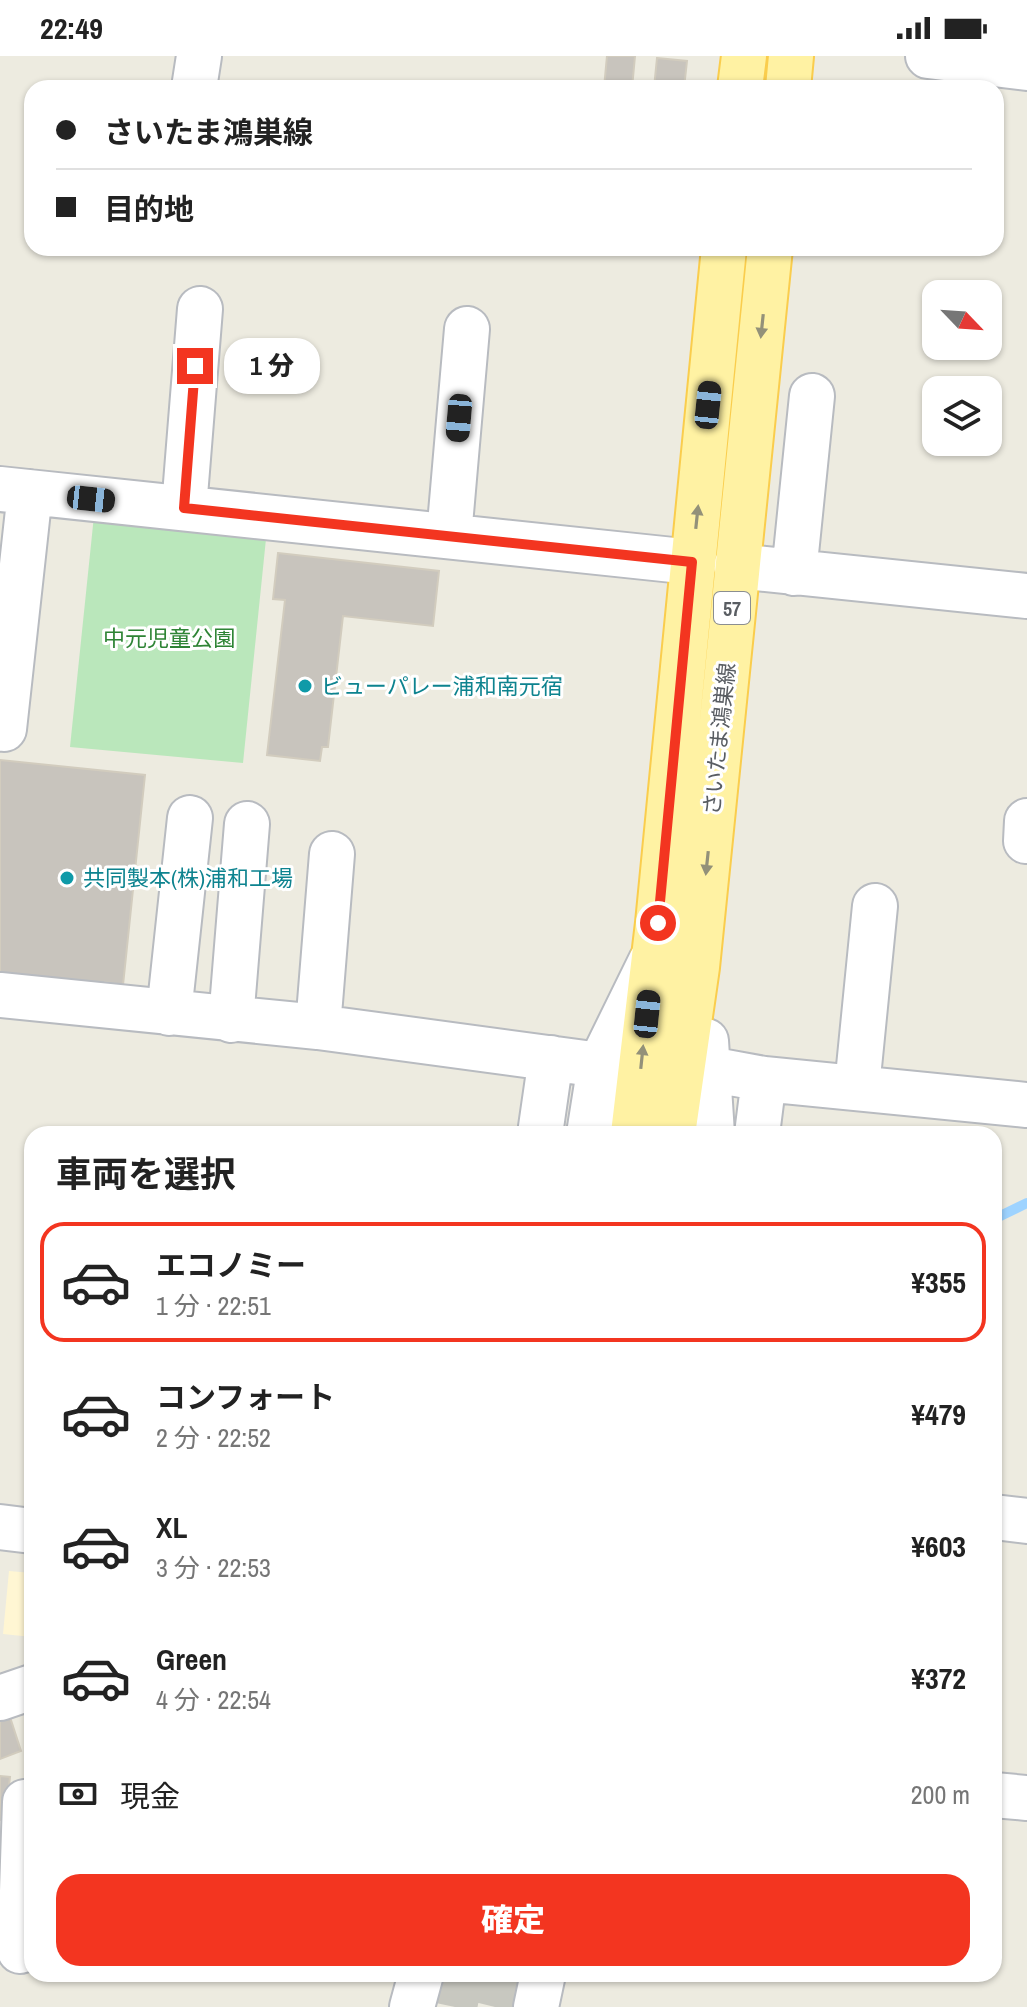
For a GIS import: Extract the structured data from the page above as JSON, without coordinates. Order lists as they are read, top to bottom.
{
  "streets": {
    "main road": ["57", "さいたま鴻巣線"]
  },
  "parks": ["中元児童公園"],
  "places": ["ビューパレー浦和南元宿", "共同製本(株)浦和工場"],
  "north": "bottom right",
  "page": {
    "status": "22:49",
    "banner": ["さいたま鴻巣線", "目的地"],
    "bubble": "1 分",
    "heading": "車両を選択",
    "list": [
      {
        "name": "エコノミー",
        "note": "1 分 · 22:51",
        "value": "¥355"
      },
      {
        "name": "コンフォート",
        "note": "2 分 · 22:52",
        "value": "¥479"
      },
      {
        "name": "XL",
        "note": "3 分 · 22:53",
        "value": "¥603"
      },
      {
        "name": "Green",
        "note": "4 分 · 22:54",
        "value": "¥372"
      }
    ],
    "pay": ["現金", "200 m"],
    "buttons": "確定"
  }
}
